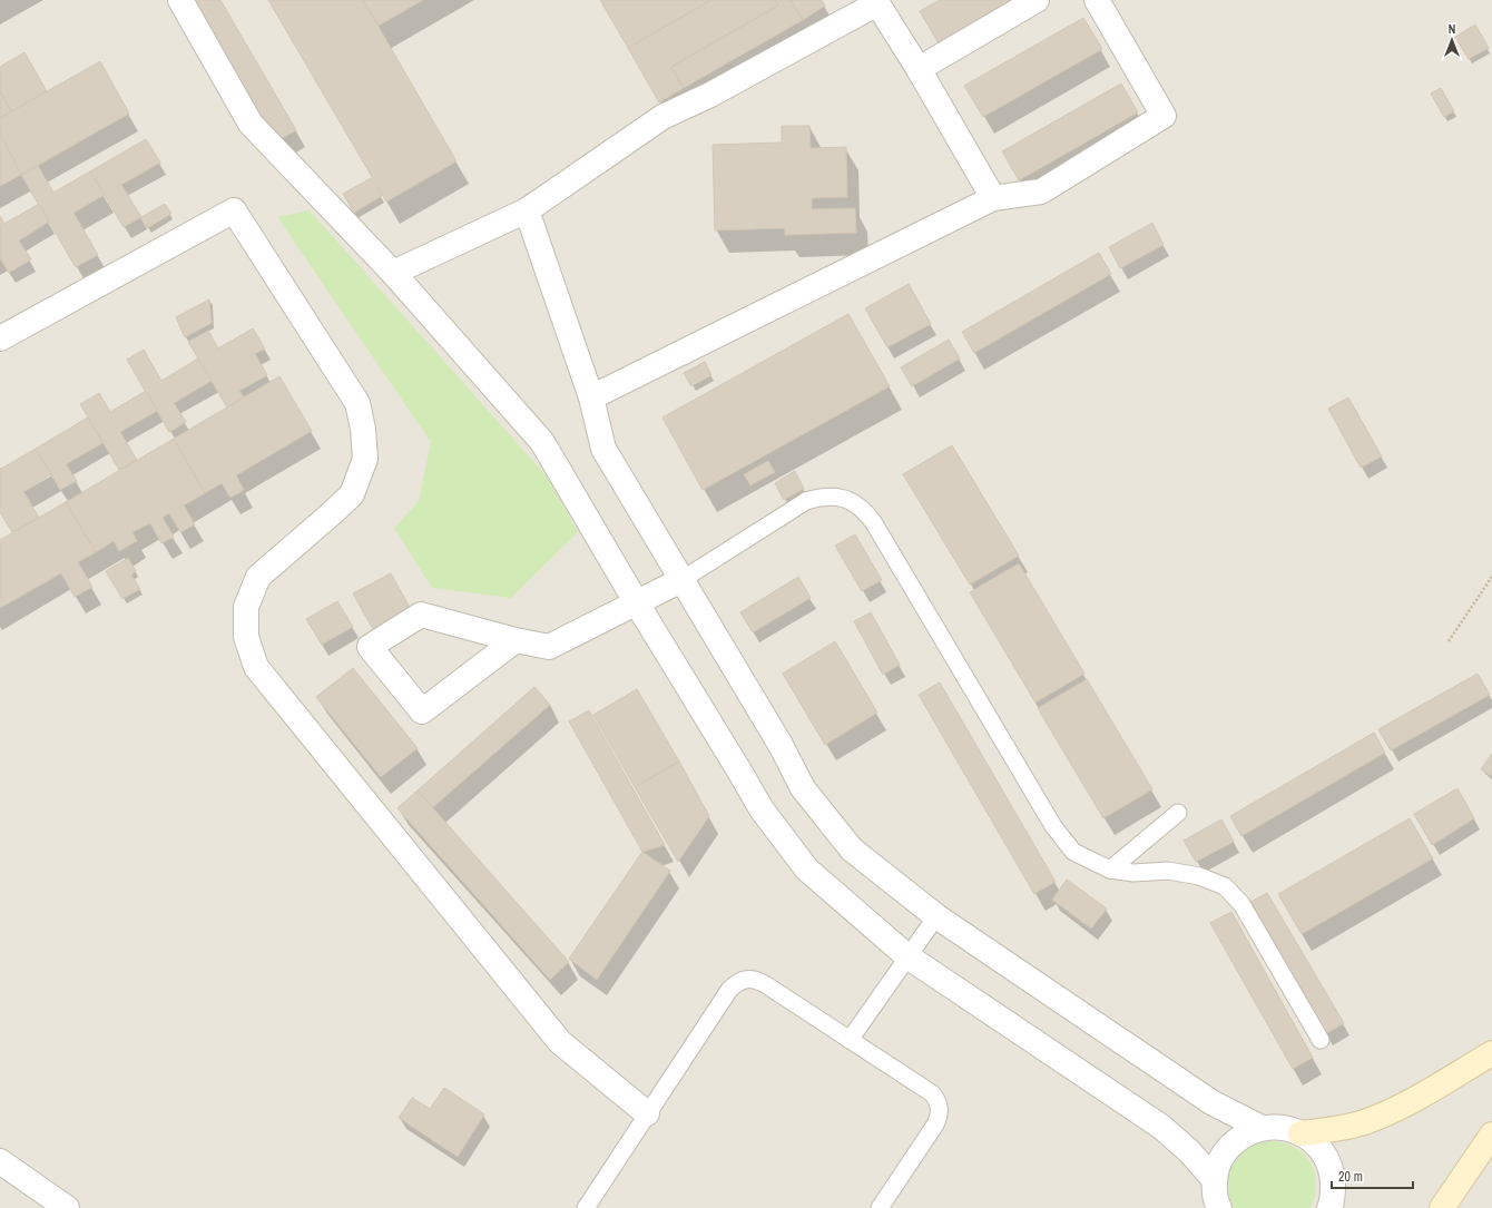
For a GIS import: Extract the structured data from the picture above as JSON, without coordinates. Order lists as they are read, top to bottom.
{
  "scale_bar": "20 m",
  "north": "top"
}
